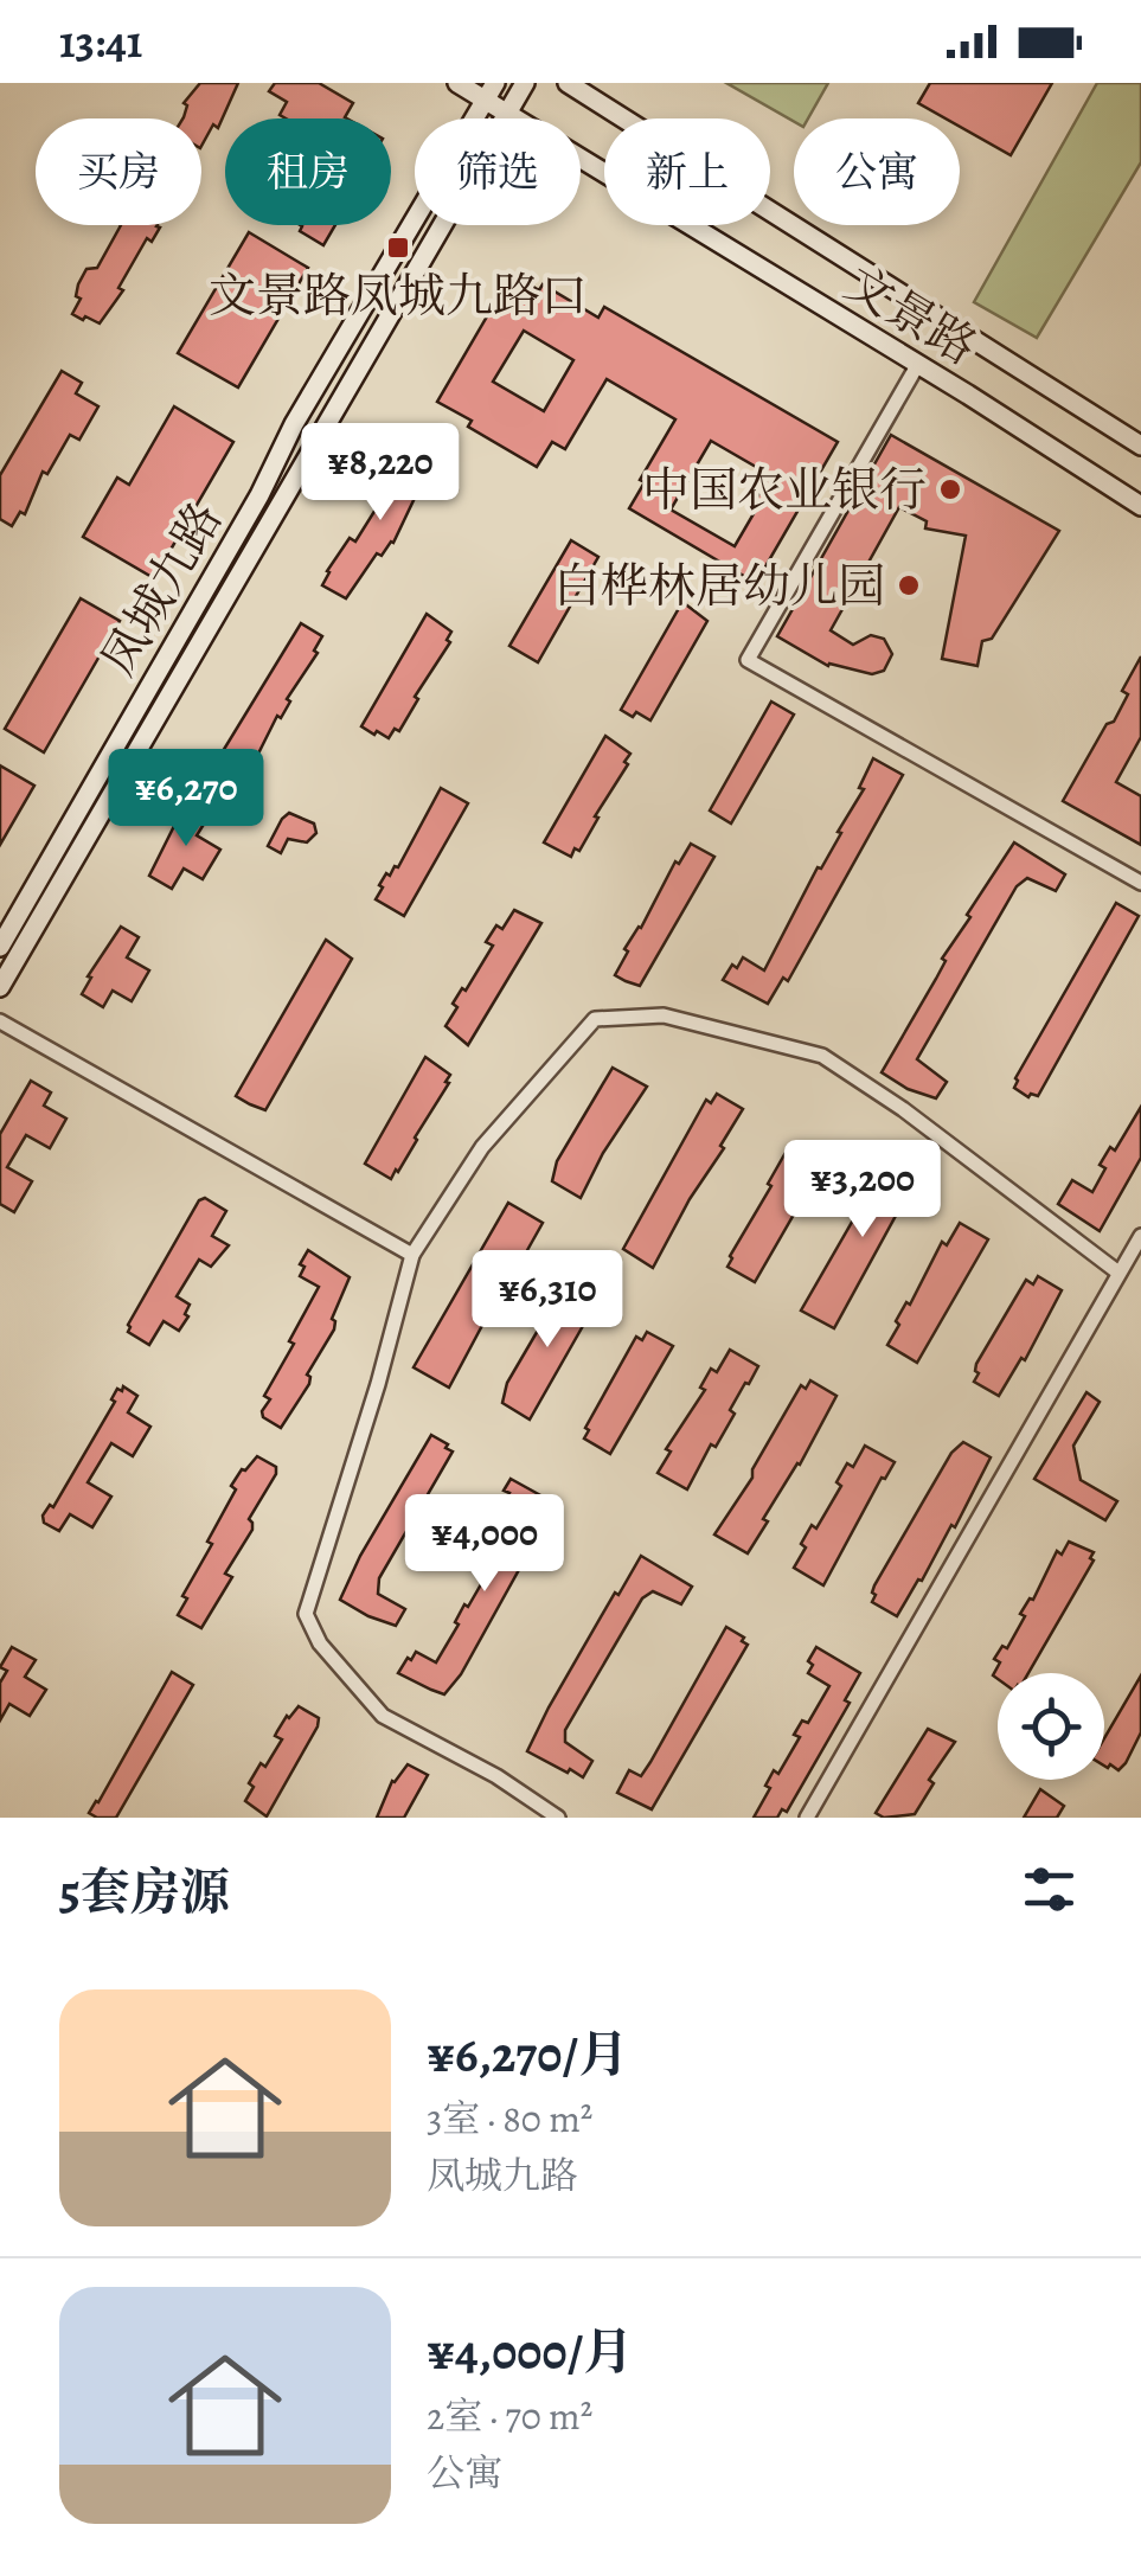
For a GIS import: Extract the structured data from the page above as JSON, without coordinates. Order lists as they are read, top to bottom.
{
  "streets": {
    "street": ["文景路", "凤城九路"]
  },
  "crossings": [
    ["文景路", "凤城九路"]
  ],
  "places": {
    "transit": ["文景路凤城九路口"],
    "other": ["中国农业银行", "白桦林居幼儿园"]
  },
  "page": {
    "status": "13:41",
    "chip": [
      "买房",
      "租房",
      "筛选",
      "新上",
      "公寓"
    ],
    "price": [
      "¥8,220",
      "¥6,270",
      "¥3,200",
      "¥6,310",
      "¥4,000"
    ],
    "heading": "5套房源",
    "list": [
      {
        "name": "¥6,270/月",
        "note": "3室 · 80 m² · 凤城九路"
      },
      {
        "name": "¥4,000/月",
        "note": "2室 · 70 m² · 公寓"
      }
    ]
  }
}
